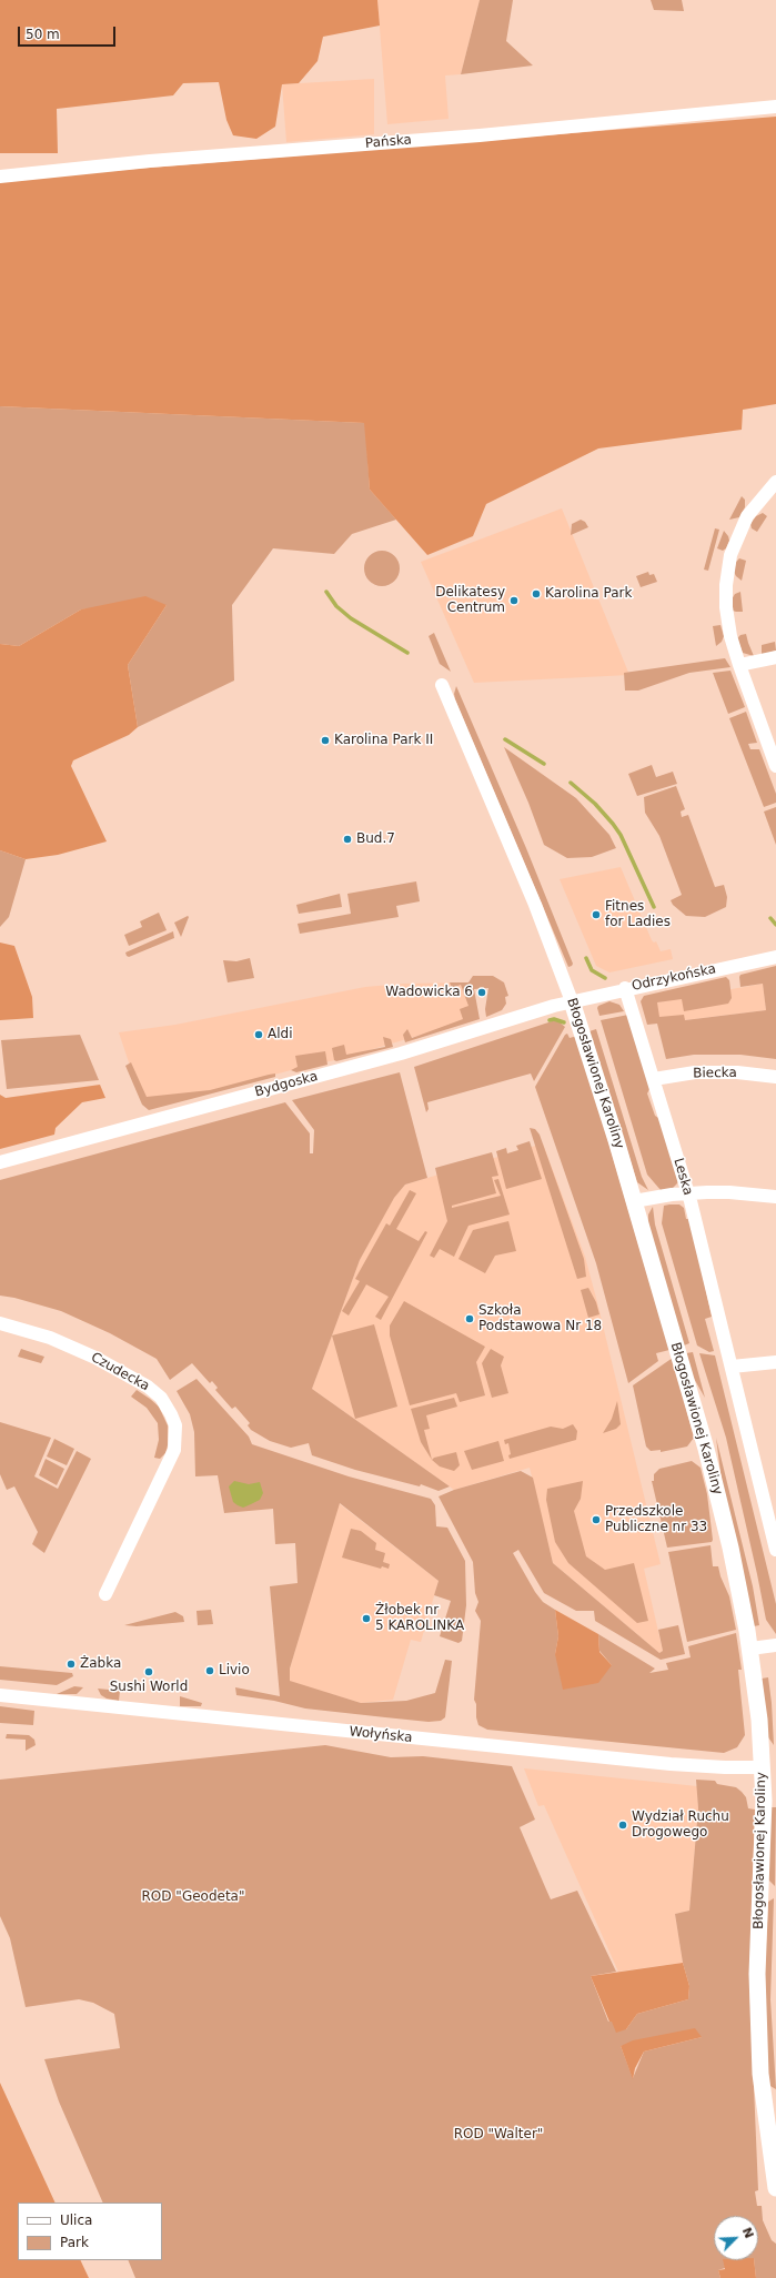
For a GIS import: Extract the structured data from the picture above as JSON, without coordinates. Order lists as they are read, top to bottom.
{
  "streets": {
    "street": [
      "Pańska",
      "Odrzykońska",
      "Błogosławionej Karoliny",
      "Biecka",
      "Bydgoska",
      "Leska",
      "Czudecka",
      "Wołyńska"
    ]
  },
  "crossings": [
    ["Odrzykońska", "Błogosławionej Karoliny"],
    ["Odrzykońska", "Bydgoska"],
    ["Odrzykońska", "Leska"],
    ["Błogosławionej Karoliny", "Bydgoska"],
    ["Błogosławionej Karoliny", "Wołyńska"],
    ["Biecka", "Leska"]
  ],
  "parks": ["ROD \"Geodeta\"", "ROD \"Walter\""],
  "places": [
    "Karolina Park",
    "Delikatesy Centrum",
    "Karolina Park II",
    "Bud.7",
    "Fitnes for Ladies",
    "Wadowicka 6",
    "Aldi",
    "Szkoła Podstawowa Nr 18",
    "Przedszkole Publiczne nr 33",
    "Żłobek nr 5 KAROLINKA",
    "Żabka",
    "Livio",
    "Sushi World",
    "Wydział Ruchu Drogowego"
  ],
  "legend": ["Ulica", "Park"],
  "scale_bar": "50 m",
  "north": "top right"
}
